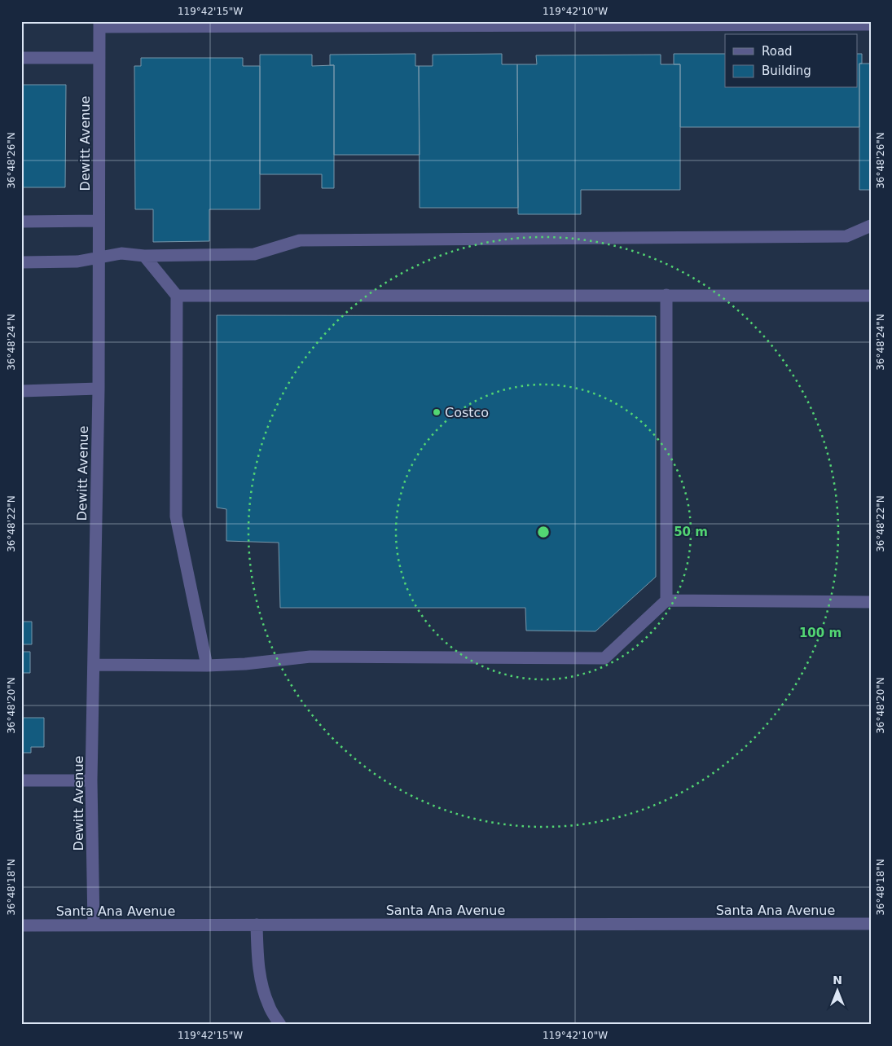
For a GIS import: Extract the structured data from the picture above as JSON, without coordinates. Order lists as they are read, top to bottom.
{
  "streets": {
    "street": ["Dewitt Avenue", "Santa Ana Avenue"]
  },
  "crossings": [
    ["Dewitt Avenue", "Santa Ana Avenue"]
  ],
  "places": ["Costco"],
  "legend": ["Road", "Building"],
  "north": "top",
  "coordinates": [
    "119°42'15\"W",
    "119°42'10\"W",
    "36°48'26\"N",
    "36°48'24\"N",
    "36°48'22\"N",
    "36°48'20\"N",
    "36°48'18\"N"
  ],
  "rings": ["50 m", "100 m"]
}
